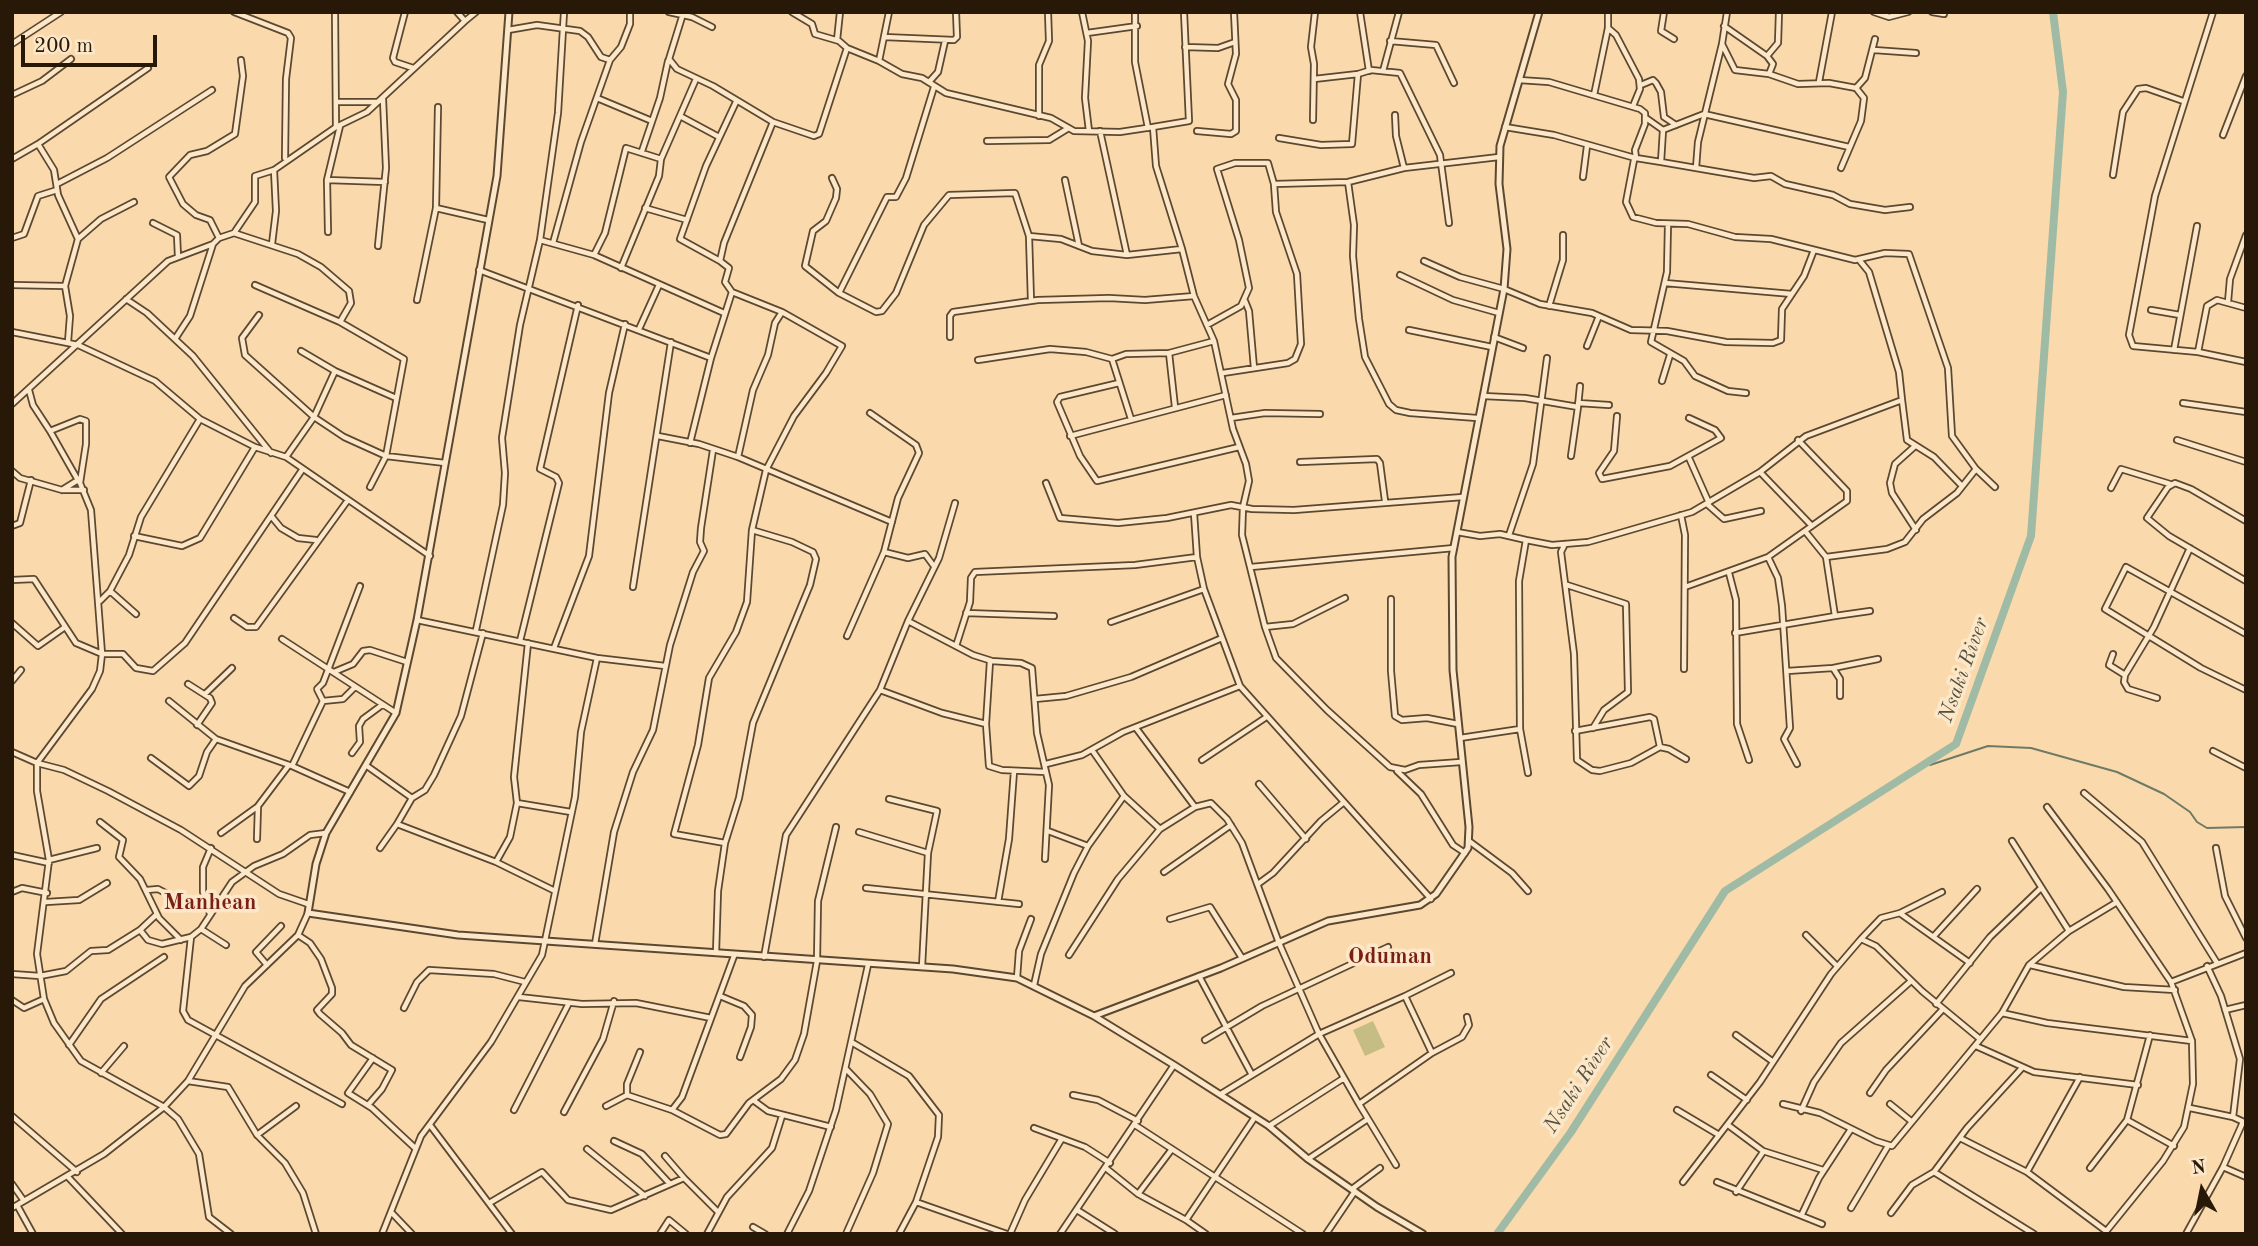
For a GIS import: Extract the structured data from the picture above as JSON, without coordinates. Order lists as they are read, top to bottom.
{
  "districts": ["Manhean", "Oduman"],
  "water": ["Nsaki River"],
  "scale_bar": "200 m",
  "north": "top"
}
